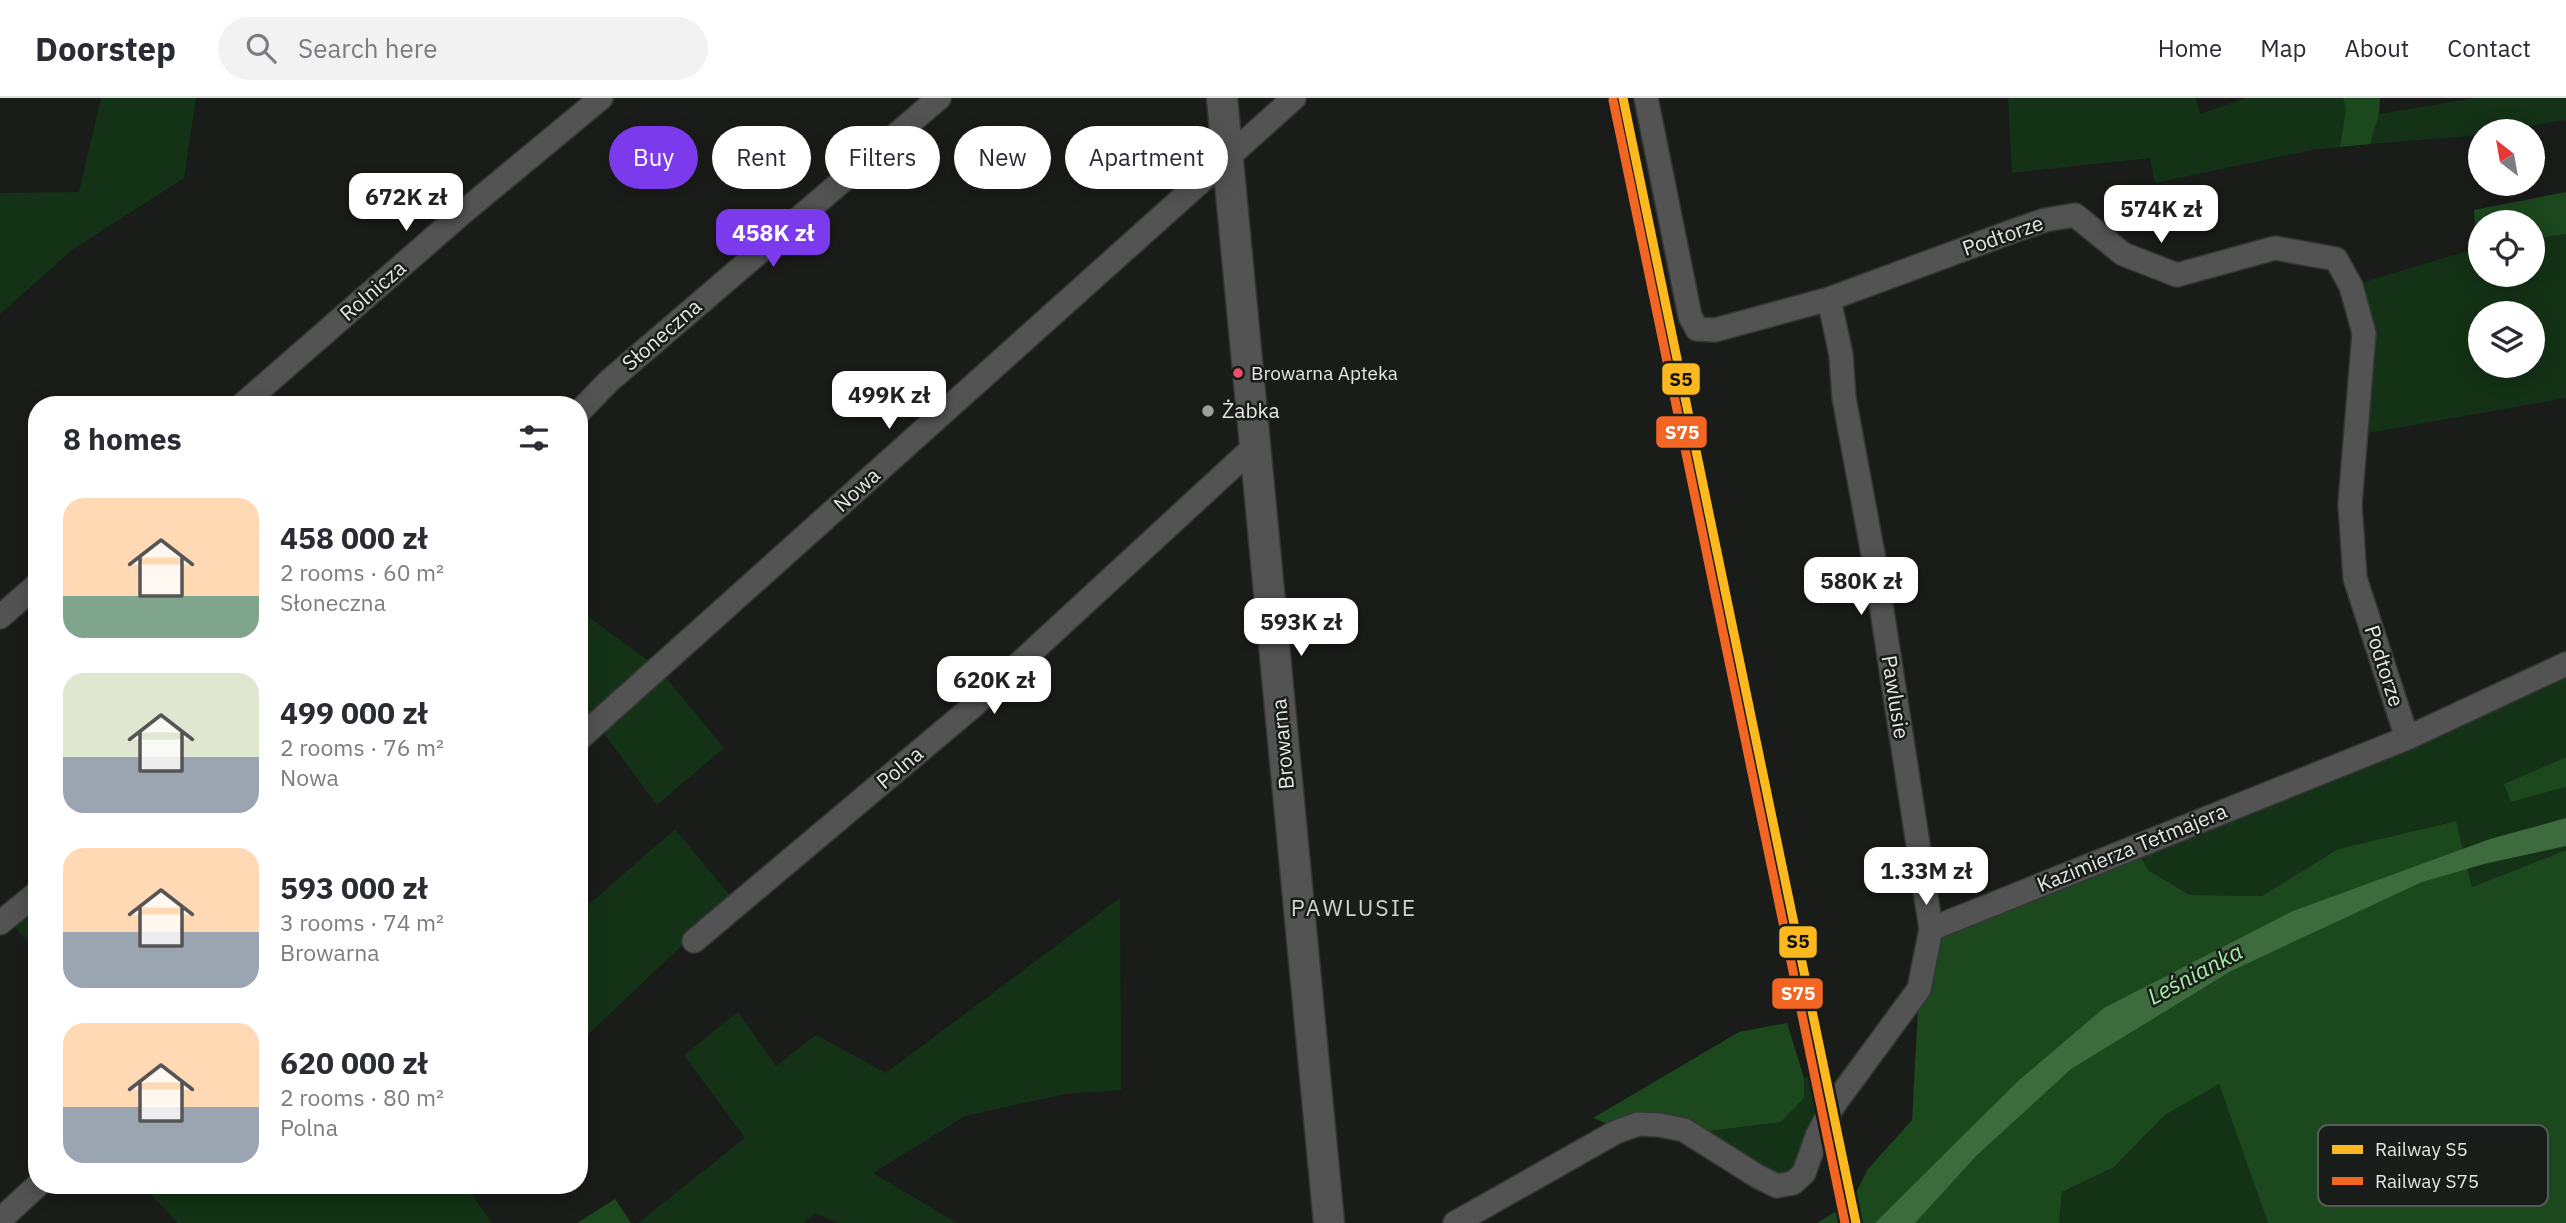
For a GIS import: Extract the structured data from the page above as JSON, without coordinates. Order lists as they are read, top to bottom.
{
  "streets": {
    "street": [
      "Podtorze",
      "Rolnicza",
      "Słoneczna",
      "Nowa",
      "Pawlusie",
      "Browarna",
      "Polna",
      "Kazimierza Tetmajera"
    ]
  },
  "crossings": [
    ["Podtorze", "Pawlusie"],
    ["Podtorze", "Kazimierza Tetmajera"],
    ["Nowa", "Browarna"],
    ["Pawlusie", "Kazimierza Tetmajera"],
    ["Browarna", "Polna"]
  ],
  "districts": ["PAWLUSIE"],
  "water": ["Leśnianka"],
  "places": ["Browarna Apteka", "Żabka"],
  "lines": ["rail line S5", "rail line S75"],
  "legend": ["Railway S5", "Railway S75"],
  "north": "top left",
  "page": {
    "header": "Doorstep",
    "search": "Search here",
    "nav": [
      "Home",
      "Map",
      "About",
      "Contact"
    ],
    "chip": [
      "Buy",
      "Rent",
      "Filters",
      "New",
      "Apartment"
    ],
    "price": [
      "672K zł",
      "574K zł",
      "458K zł",
      "499K zł",
      "580K zł",
      "593K zł",
      "620K zł",
      "1.33M zł"
    ],
    "heading": "8 homes",
    "list": [
      {
        "name": "458 000 zł",
        "note": "2 rooms · 60 m² · Słoneczna"
      },
      {
        "name": "499 000 zł",
        "note": "2 rooms · 76 m² · Nowa"
      },
      {
        "name": "593 000 zł",
        "note": "3 rooms · 74 m² · Browarna"
      },
      {
        "name": "620 000 zł",
        "note": "2 rooms · 80 m² · Polna"
      }
    ]
  }
}
